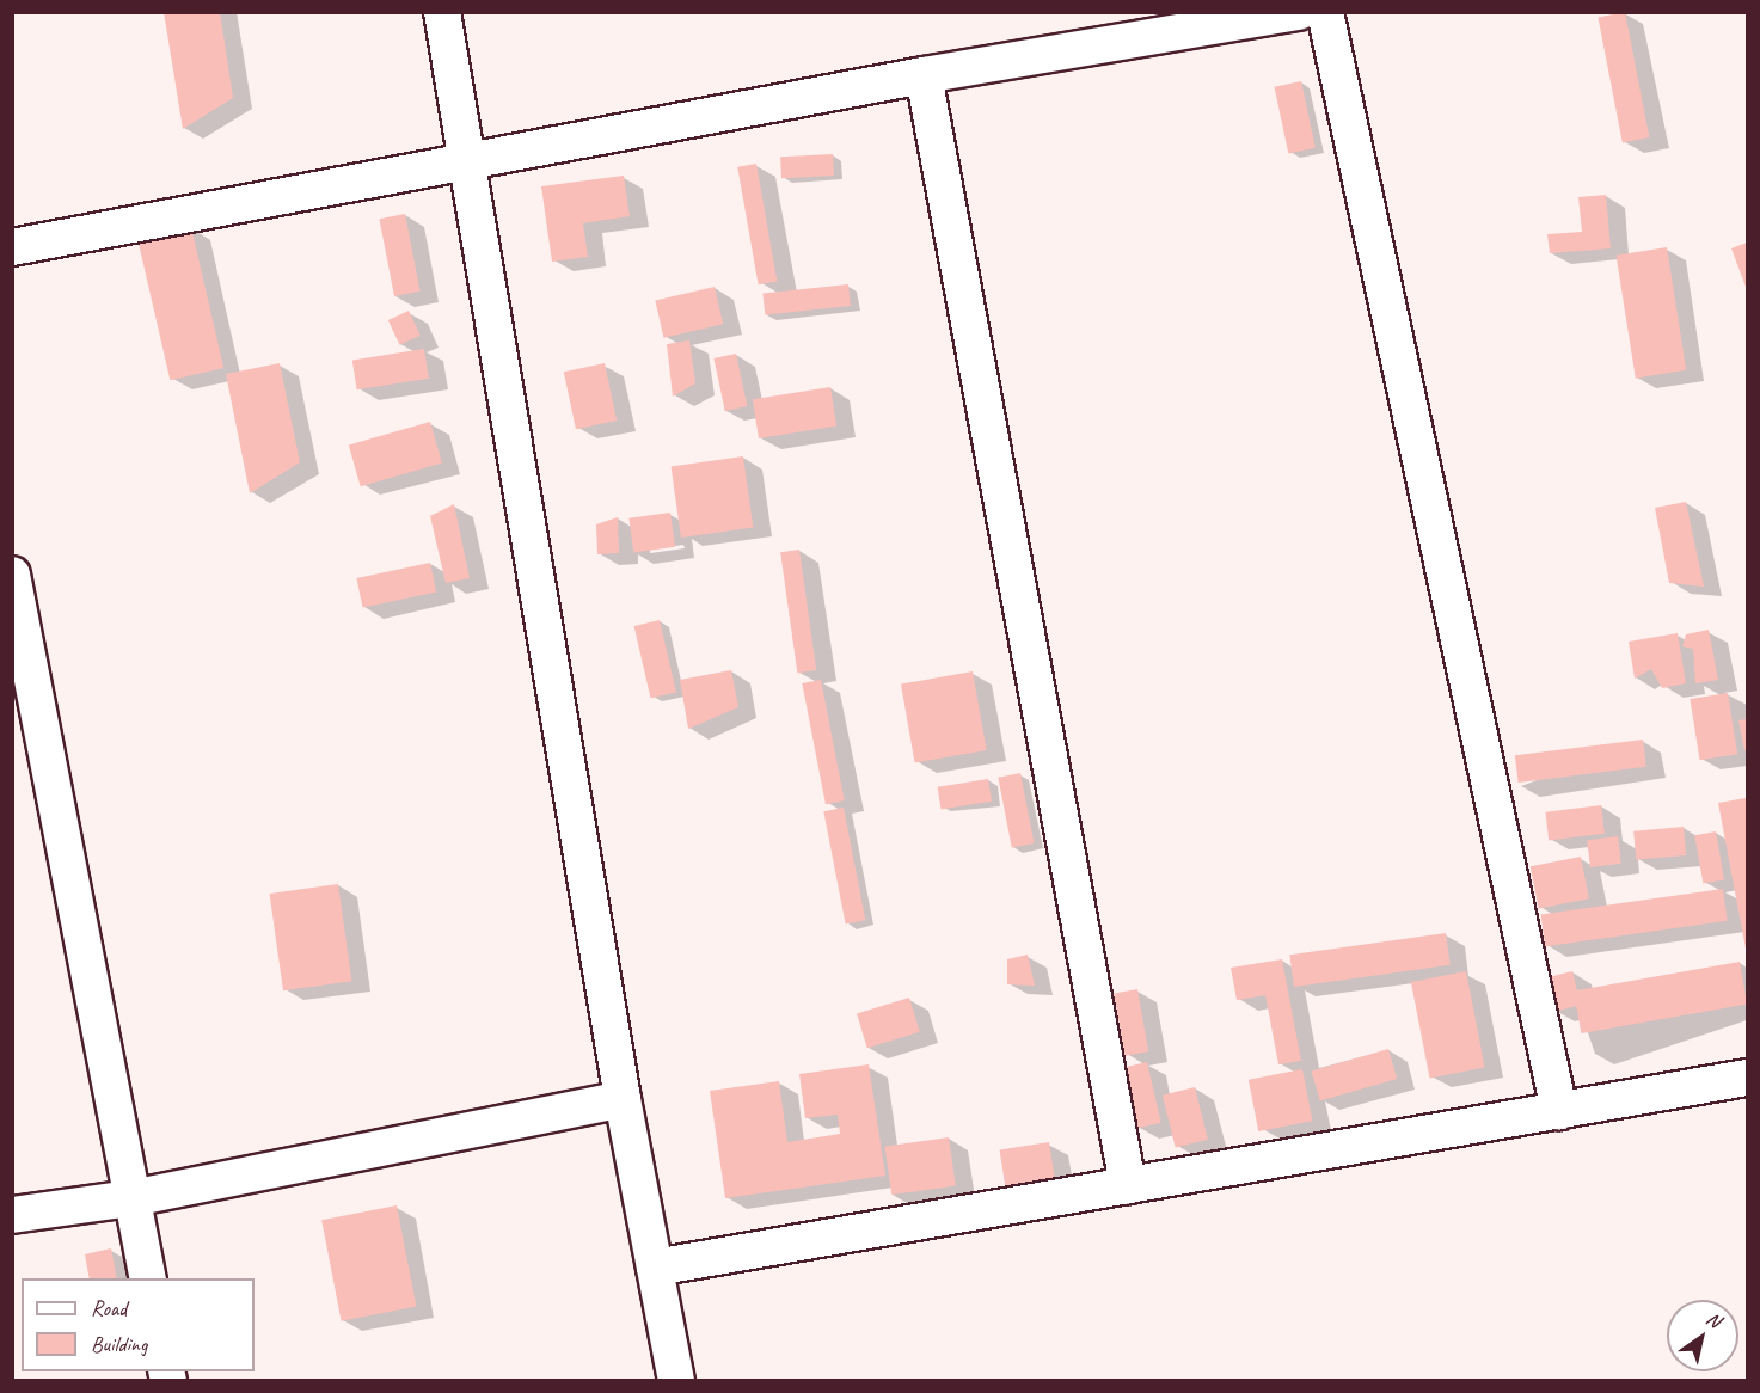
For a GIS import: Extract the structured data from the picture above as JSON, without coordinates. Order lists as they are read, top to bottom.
{
  "legend": ["Road", "Building"],
  "north": "top right"
}
